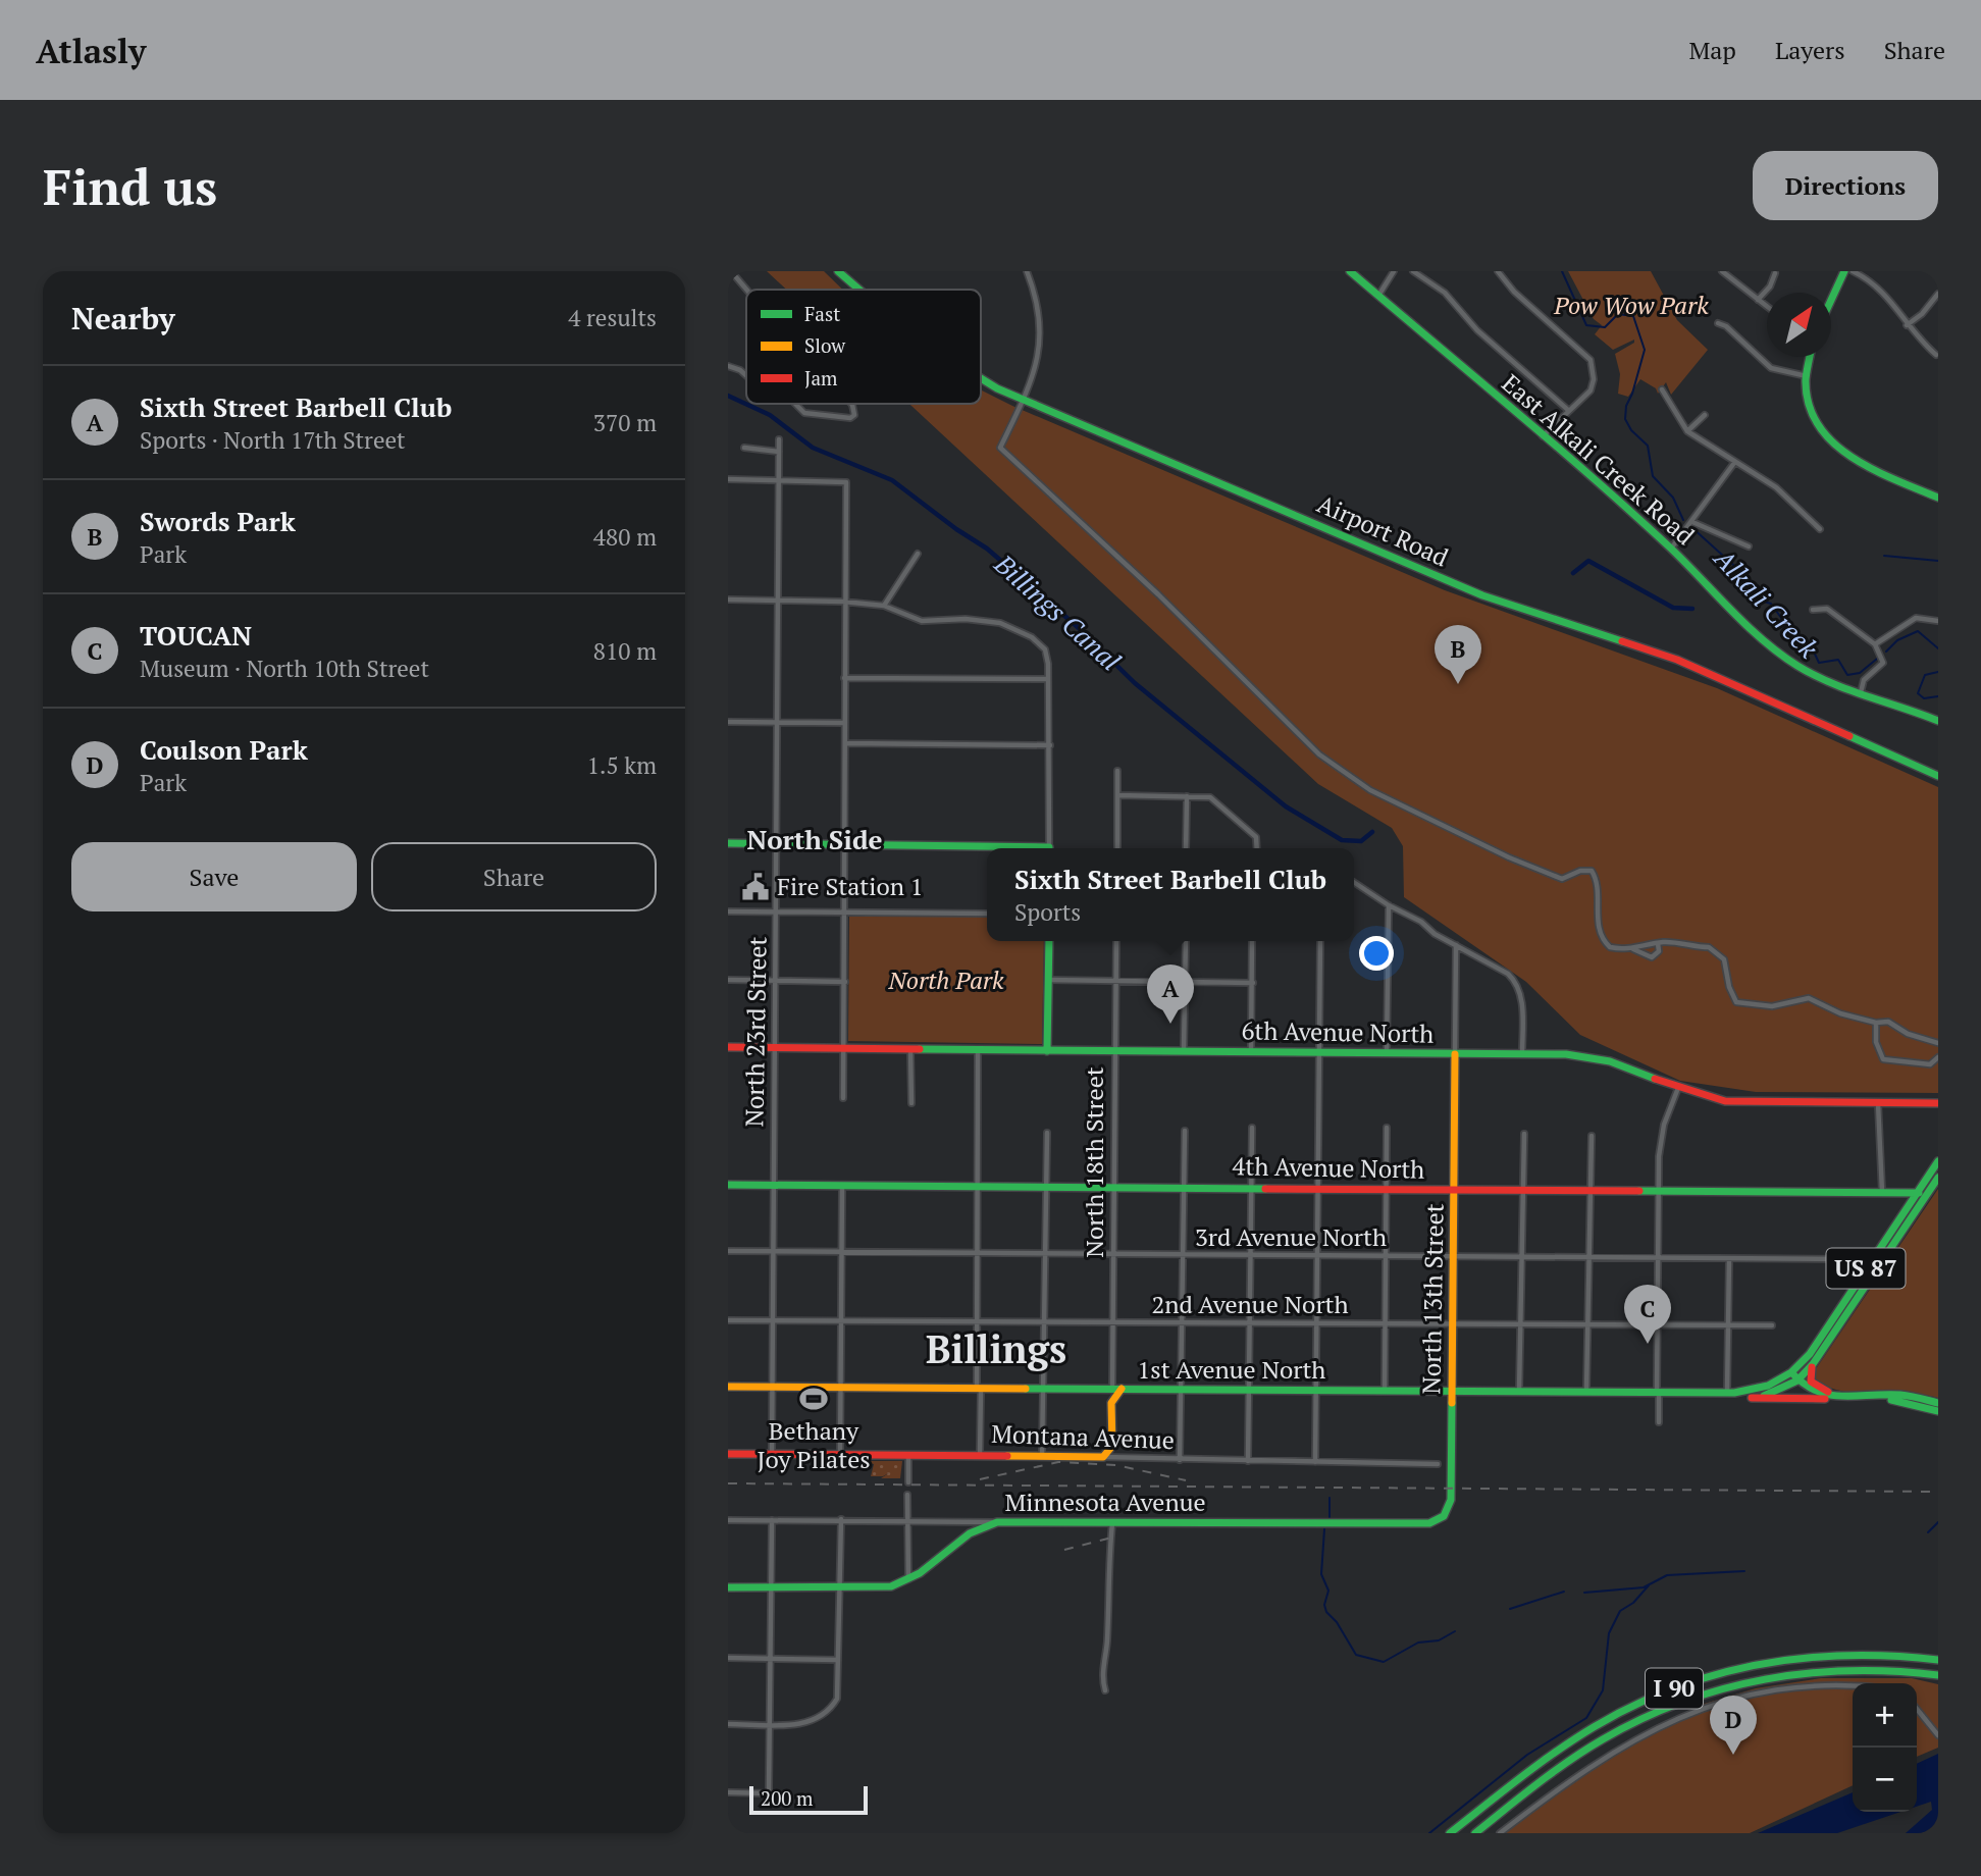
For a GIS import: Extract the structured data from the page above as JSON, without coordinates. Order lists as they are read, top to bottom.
{
  "streets": {
    "main road": [
      "East Alkali Creek Road",
      "Airport Road",
      "6th Avenue North",
      "4th Avenue North",
      "US 87",
      "North 13th Street",
      "1st Avenue North",
      "Montana Avenue",
      "Minnesota Avenue",
      "I 90"
    ],
    "street": [
      "North 23rd Street",
      "North 18th Street",
      "3rd Avenue North",
      "2nd Avenue North"
    ]
  },
  "crossings": [
    ["North 23rd Street", "6th Avenue North"],
    ["North 23rd Street", "4th Avenue North"],
    ["North 23rd Street", "3rd Avenue North"],
    ["North 23rd Street", "2nd Avenue North"],
    ["North 23rd Street", "1st Avenue North"],
    ["North 23rd Street", "Montana Avenue"],
    ["6th Avenue North", "North 18th Street"],
    ["6th Avenue North", "North 13th Street"],
    ["North 18th Street", "4th Avenue North"],
    ["North 18th Street", "3rd Avenue North"],
    ["North 18th Street", "2nd Avenue North"],
    ["North 18th Street", "1st Avenue North"],
    ["4th Avenue North", "US 87"],
    ["4th Avenue North", "North 13th Street"],
    ["3rd Avenue North", "North 13th Street"],
    ["US 87", "1st Avenue North"],
    ["North 13th Street", "2nd Avenue North"],
    ["North 13th Street", "1st Avenue North"],
    ["North 13th Street", "Minnesota Avenue"]
  ],
  "districts": ["North Side", "Billings"],
  "water": ["Alkali Creek", "Billings Canal"],
  "parks": ["Pow Wow Park", "North Park"],
  "places": {
    "public building": ["Fire Station 1"],
    "sports": ["Bethany Joy Pilates"]
  },
  "legend": ["Fast", "Slow", "Jam"],
  "scale_bar": "200 m",
  "north": "top right",
  "page": {
    "header": "Atlasly",
    "nav": ["Map", "Layers", "Share"],
    "buttons": [
      "Directions",
      ["Save", "Share"]
    ],
    "title": "Find us",
    "heading": ["Nearby", "4 results"],
    "list": [
      {
        "mark": "A",
        "name": "Sixth Street Barbell Club",
        "note": "Sports · North 17th Street",
        "value": "370 m"
      },
      {
        "mark": "B",
        "name": "Swords Park",
        "note": "Park",
        "value": "480 m"
      },
      {
        "mark": "C",
        "name": "TOUCAN",
        "note": "Museum · North 10th Street",
        "value": "810 m"
      },
      {
        "mark": "D",
        "name": "Coulson Park",
        "note": "Park",
        "value": "1.5 km"
      }
    ],
    "pins": [
      "B",
      "A",
      "C",
      "D"
    ],
    "popup": ["Sixth Street Barbell Club", "Sports"],
    "map_buttons": ["+", "−"],
    "scale": "200 m"
  }
}
